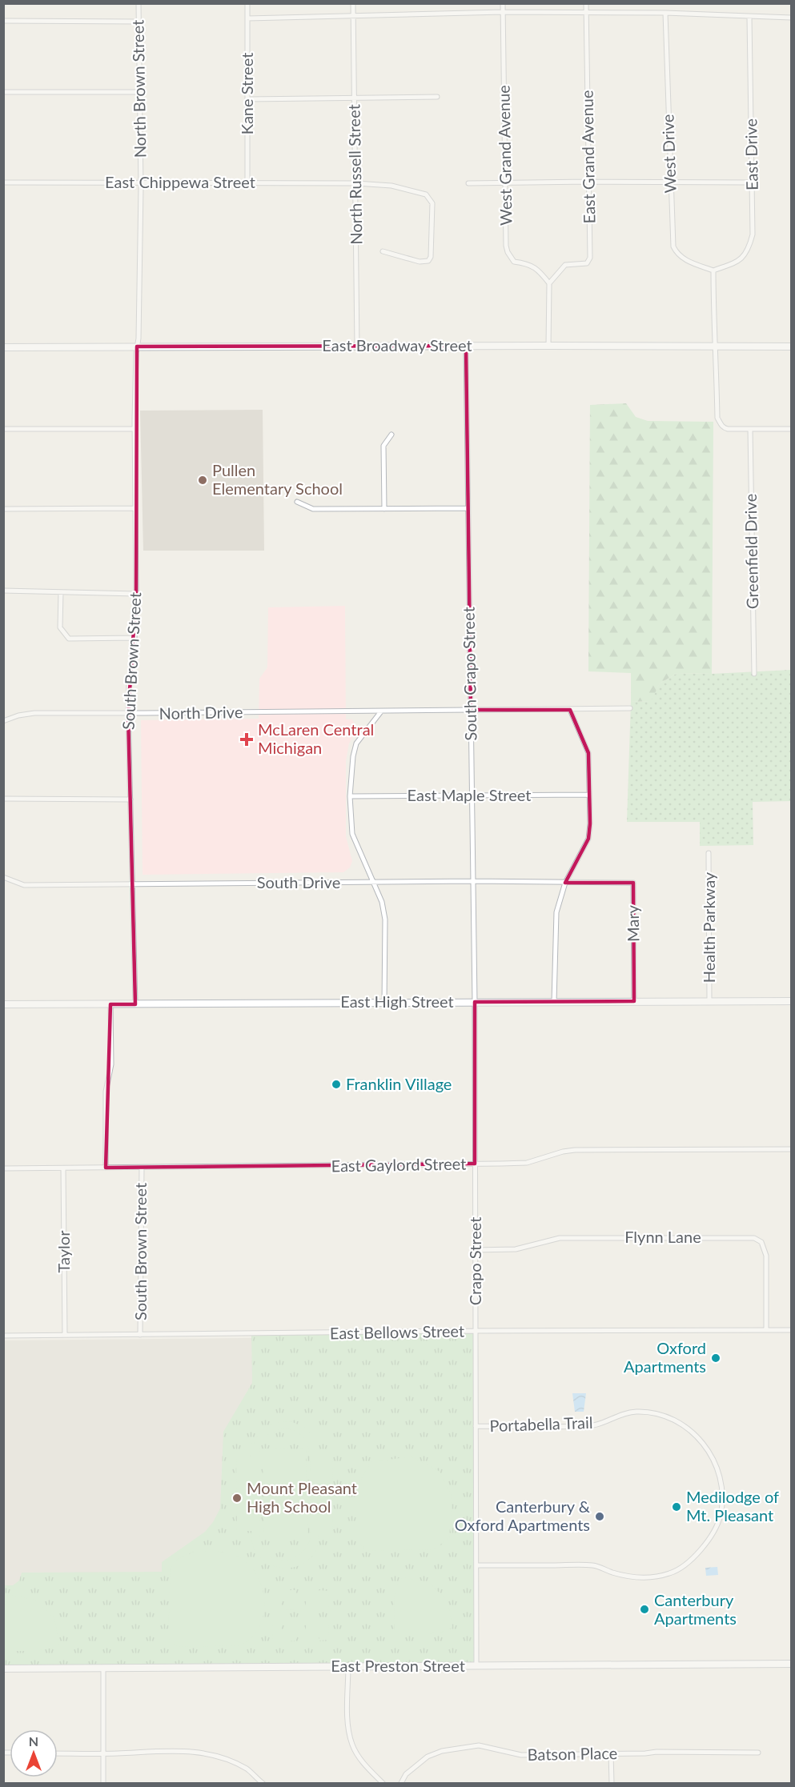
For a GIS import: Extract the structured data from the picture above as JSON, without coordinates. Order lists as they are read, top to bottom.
{
  "streets": {
    "street": [
      "North Brown Street",
      "Kane Street",
      "West Drive",
      "East Drive",
      "West Grand Avenue",
      "East Grand Avenue",
      "North Russell Street",
      "East Chippewa Street",
      "East Broadway Street",
      "Greenfield Drive",
      "South Brown Street",
      "South Crapo Street",
      "North Drive",
      "East Maple Street",
      "South Drive",
      "Mary",
      "Health Parkway",
      "East High Street",
      "East Gaylord Street",
      "Flynn Lane",
      "Taylor",
      "Crapo Street",
      "East Bellows Street",
      "Portabella Trail",
      "East Preston Street",
      "Batson Place"
    ]
  },
  "crossings": [
    ["North Brown Street", "East Chippewa Street"],
    ["North Brown Street", "East Broadway Street"],
    ["North Brown Street", "South Brown Street"],
    ["Kane Street", "East Chippewa Street"],
    ["West Drive", "East Drive"],
    ["West Grand Avenue", "East Grand Avenue"],
    ["North Russell Street", "East Chippewa Street"],
    ["North Russell Street", "East Broadway Street"],
    ["East Broadway Street", "South Brown Street"],
    ["East Broadway Street", "South Crapo Street"],
    ["South Brown Street", "North Drive"],
    ["South Brown Street", "South Drive"],
    ["South Brown Street", "East High Street"],
    ["South Brown Street", "East Gaylord Street"],
    ["South Brown Street", "East Bellows Street"],
    ["South Crapo Street", "North Drive"],
    ["South Crapo Street", "East Maple Street"],
    ["South Crapo Street", "South Drive"],
    ["South Crapo Street", "East High Street"],
    ["South Crapo Street", "Crapo Street"],
    ["South Drive", "Mary"],
    ["Mary", "East High Street"],
    ["Health Parkway", "East High Street"],
    ["East High Street", "Crapo Street"],
    ["East Gaylord Street", "Taylor"],
    ["East Gaylord Street", "Crapo Street"],
    ["Flynn Lane", "Crapo Street"],
    ["Flynn Lane", "East Bellows Street"],
    ["Taylor", "East Bellows Street"],
    ["Crapo Street", "East Bellows Street"],
    ["Crapo Street", "Portabella Trail"],
    ["Crapo Street", "East Preston Street"]
  ],
  "places": {
    "other": [
      "Pullen Elementary School",
      "Franklin Village",
      "Oxford Apartments",
      "Mount Pleasant High School",
      "Medilodge of Mt. Pleasant",
      "Canterbury & Oxford Apartments",
      "Canterbury Apartments"
    ],
    "health": ["McLaren Central Michigan"]
  },
  "north": "top"
}
